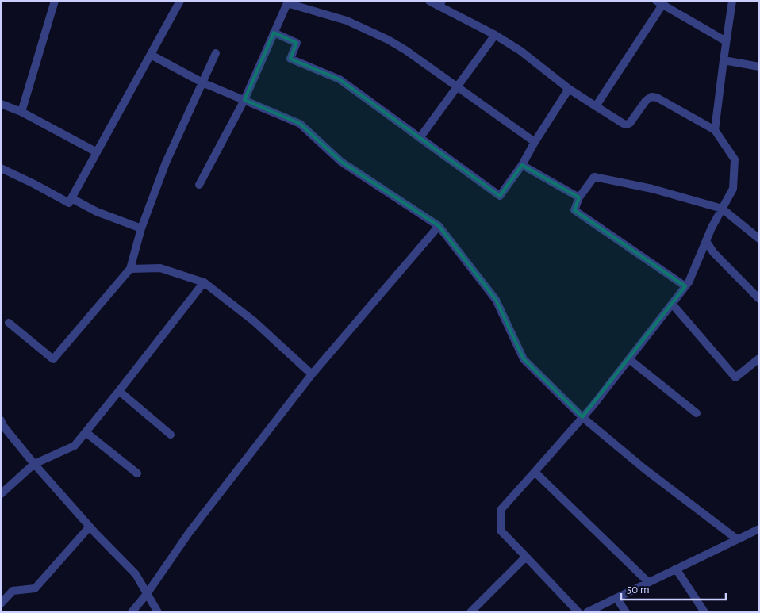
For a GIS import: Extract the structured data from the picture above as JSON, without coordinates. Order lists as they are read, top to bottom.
{
  "scale_bar": "50 m"
}
